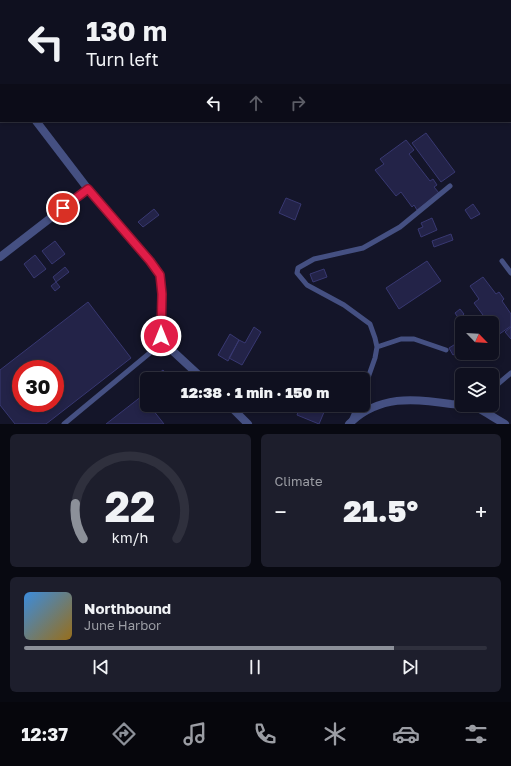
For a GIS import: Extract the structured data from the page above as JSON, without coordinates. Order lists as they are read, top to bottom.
{
  "north": "bottom right",
  "page": {
    "turn": ["130 m", "Turn left"],
    "limit": "30",
    "trip": "12:38 · 1 min · 150 m",
    "tile": "Climate",
    "heat": ["−", "21.5°", "+"],
    "song": ["Northbound", "June Harbor"],
    "tabs": "12:37",
    "gauge": ["22", "km/h"]
  }
}
